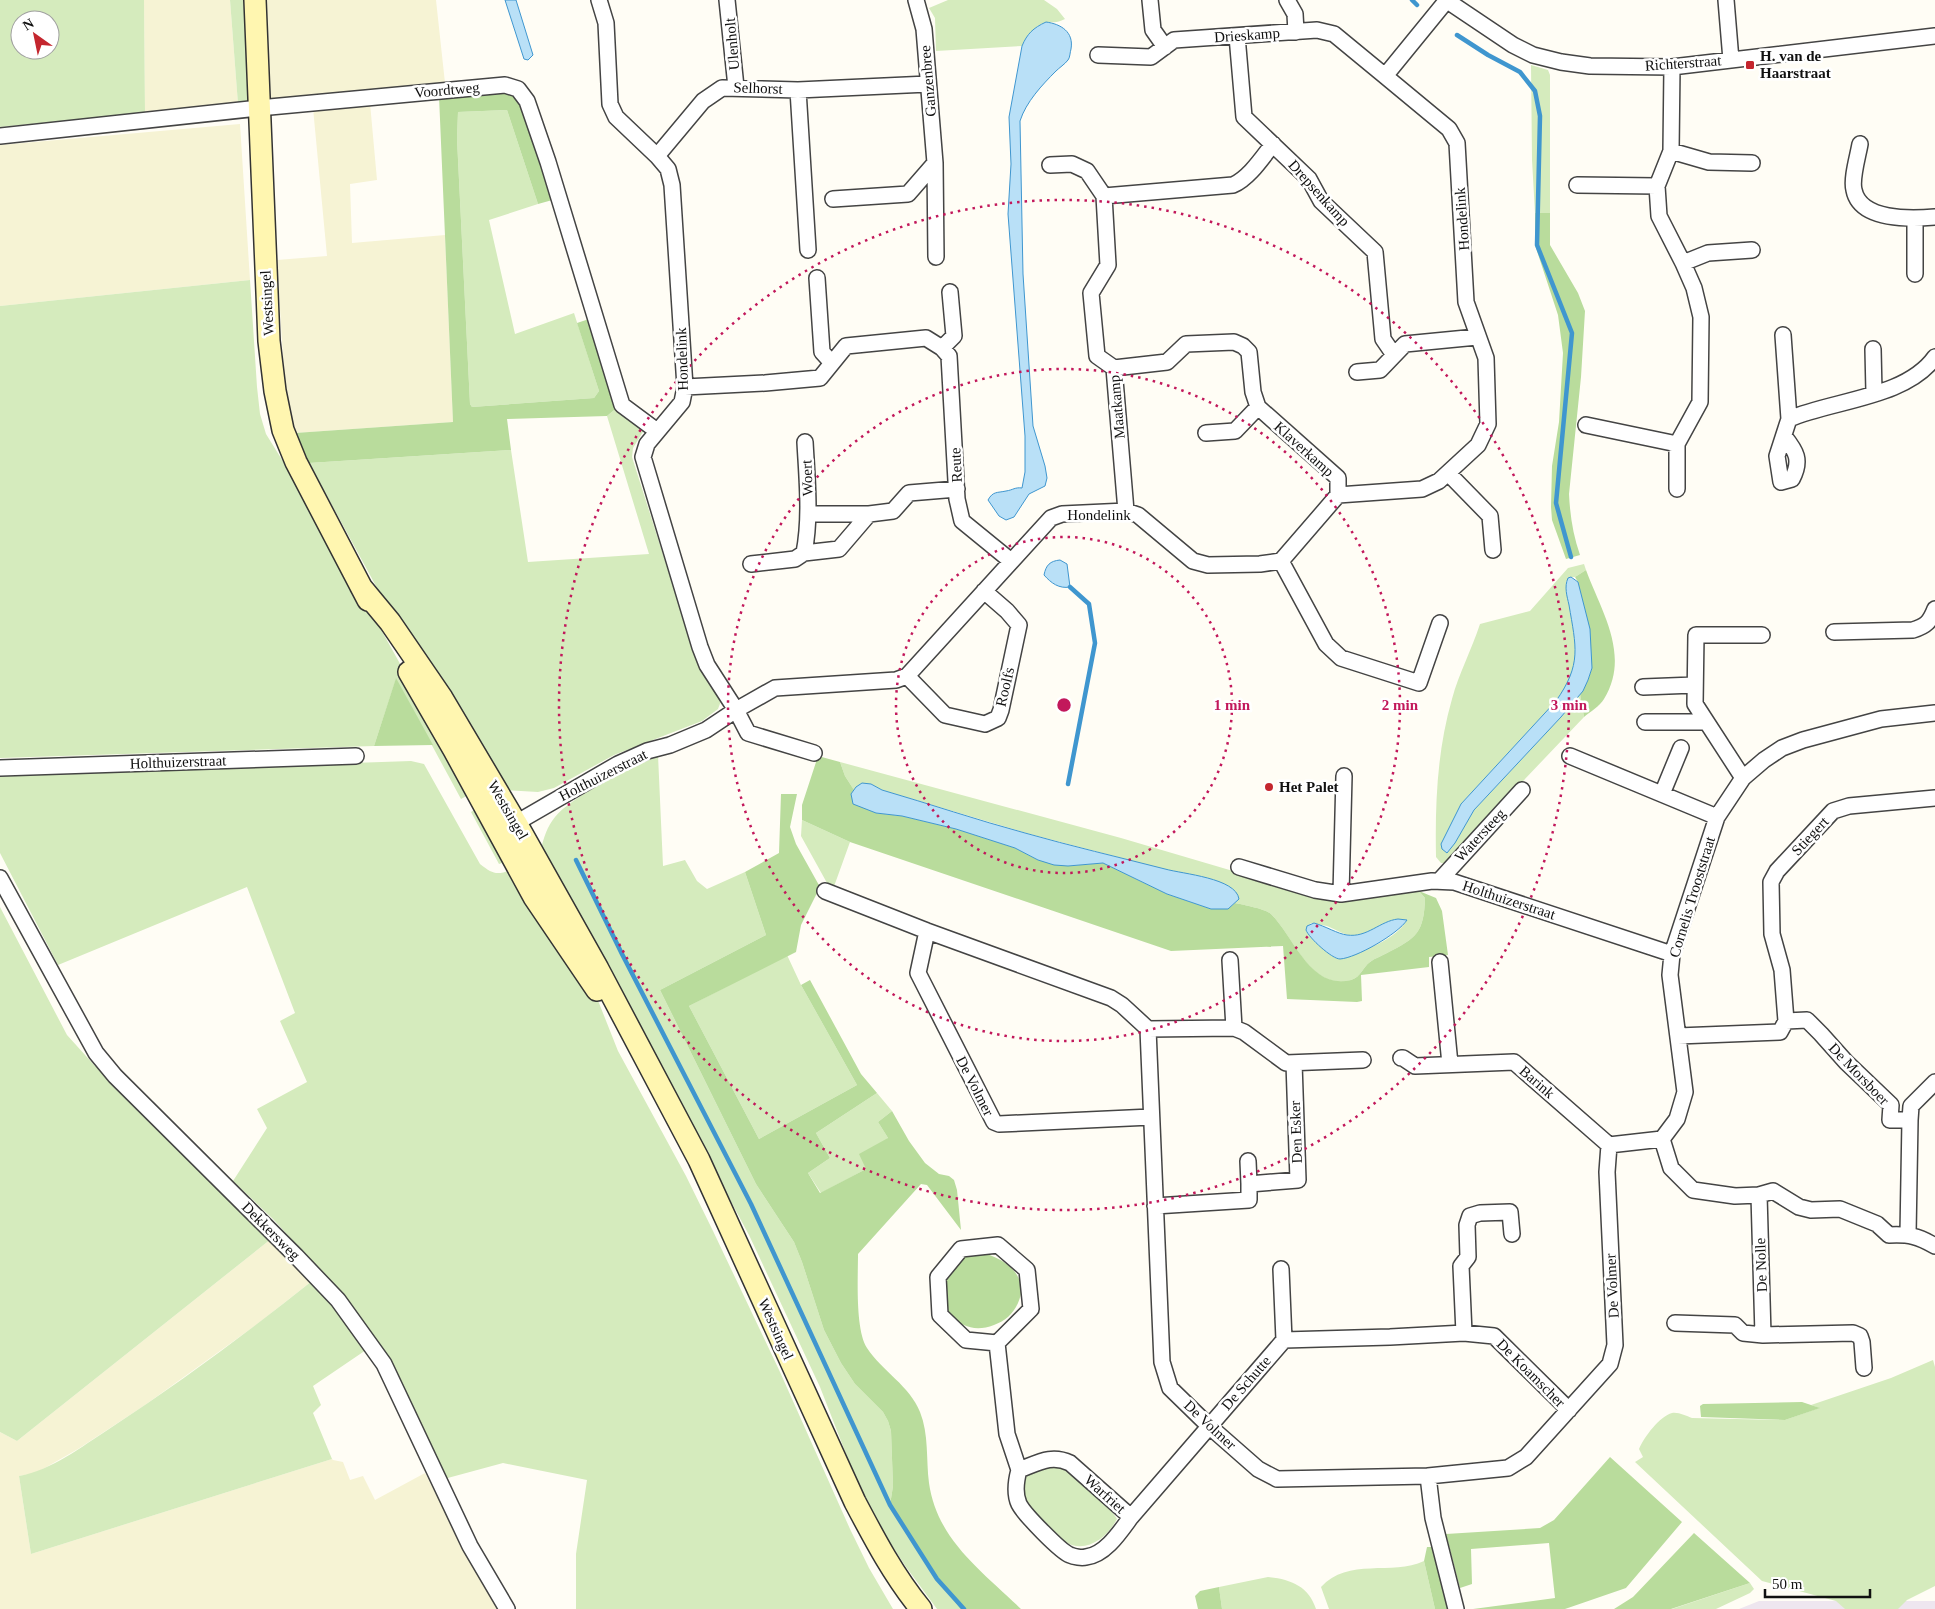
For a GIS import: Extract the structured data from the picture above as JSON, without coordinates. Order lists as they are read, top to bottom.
{
  "streets": {
    "main road": ["Westsingel"],
    "street": [
      "Drieskamp",
      "Ulenholt",
      "Richterstraat",
      "Ganzenbree",
      "Selhorst",
      "Voordtweg",
      "Drepsenkamp",
      "Hondelink",
      "Maatkamp",
      "Klaverkamp",
      "Reute",
      "Woert",
      "Roolfs",
      "Holthuizerstraat",
      "Watersteeg",
      "Stiegert",
      "Cornelis Trooststraat",
      "De Morsboer",
      "Barink",
      "De Volmer",
      "Den Esker",
      "Dekkersweg",
      "De Nolle",
      "De Koamscher",
      "De Schutte",
      "Warfriet"
    ]
  },
  "crossings": [
    ["Drieskamp", "Drepsenkamp"],
    ["Drieskamp", "Hondelink"],
    ["Ulenholt", "Selhorst"],
    ["Ganzenbree", "Selhorst"],
    ["Selhorst", "Hondelink"],
    ["Voordtweg", "Hondelink"],
    ["Voordtweg", "Westsingel"],
    ["Hondelink", "Maatkamp"],
    ["Hondelink", "Klaverkamp"],
    ["Hondelink", "Reute"],
    ["Hondelink", "Roolfs"],
    ["Hondelink", "Holthuizerstraat"],
    ["Westsingel", "Holthuizerstraat"],
    ["Reute", "Woert"],
    ["Holthuizerstraat", "Watersteeg"],
    ["Holthuizerstraat", "Cornelis Trooststraat"],
    ["Stiegert", "De Morsboer"],
    ["Barink", "De Volmer"],
    ["De Volmer", "De Koamscher"],
    ["De Volmer", "De Schutte"],
    ["De Koamscher", "De Schutte"],
    ["De Schutte", "Warfriet"]
  ],
  "places": {
    "transit": ["H. van de Haarstraat"],
    "other": ["Het Palet"]
  },
  "scale_bar": "50 m",
  "north": "top left",
  "rings": ["1 min", "2 min", "3 min"]
}
